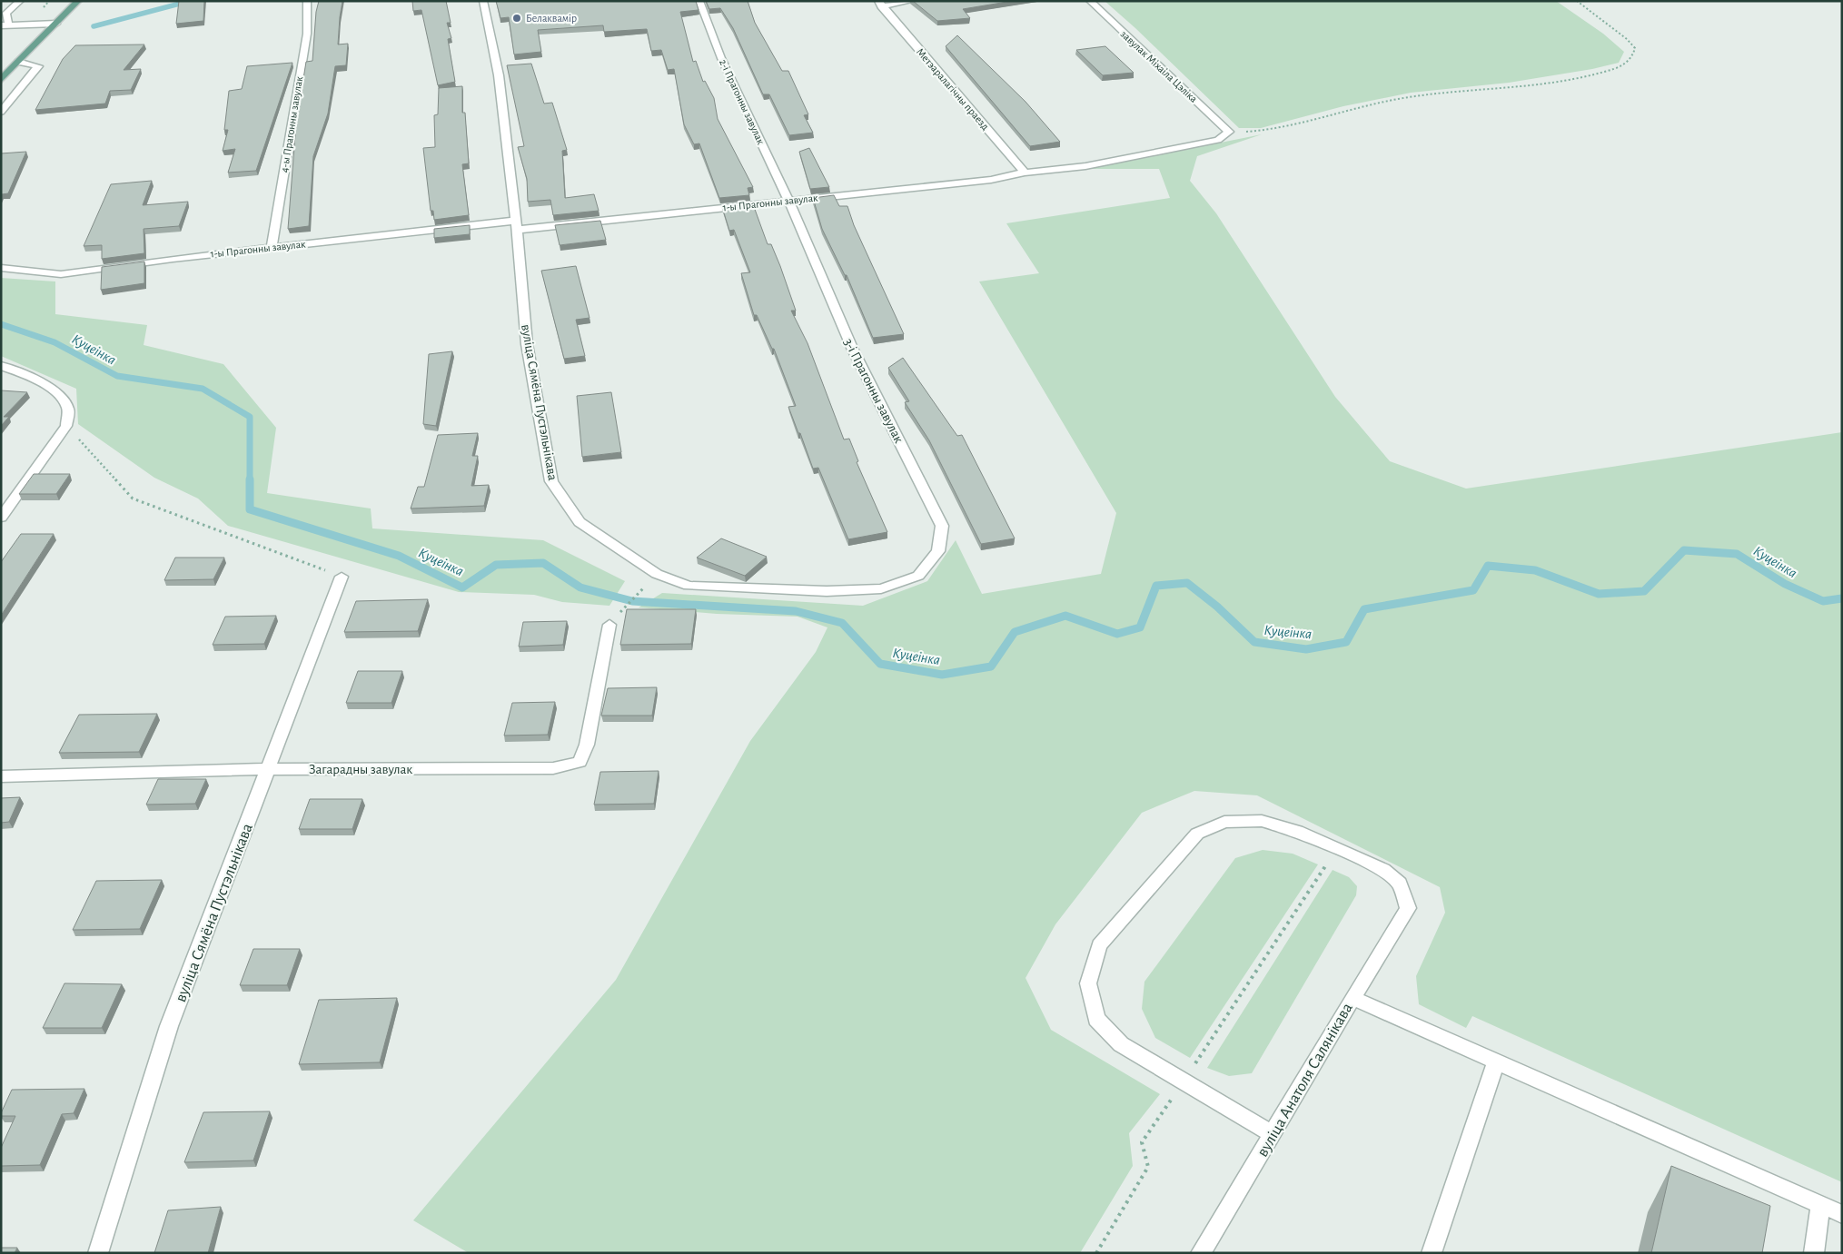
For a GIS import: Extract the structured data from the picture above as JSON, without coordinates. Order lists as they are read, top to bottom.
{
  "streets": {
    "street": [
      "завулак Міхаіла Цэліка",
      "Метэаралагічны праезд",
      "2-і Прагонны завулак",
      "4-ы Прагонны завулак",
      "1-ы Прагонны завулак",
      "3-і Прагонны завулак",
      "вуліца Сямёна Пустэльнікава",
      "Загарадны завулак",
      "вуліца Анатоля Салянікава"
    ]
  },
  "crossings": [
    ["завулак Міхаіла Цэліка", "1-ы Прагонны завулак"],
    ["Метэаралагічны праезд", "1-ы Прагонны завулак"],
    ["2-і Прагонны завулак", "1-ы Прагонны завулак"],
    ["2-і Прагонны завулак", "3-і Прагонны завулак"],
    ["4-ы Прагонны завулак", "1-ы Прагонны завулак"],
    ["1-ы Прагонны завулак", "3-і Прагонны завулак"],
    ["1-ы Прагонны завулак", "вуліца Сямёна Пустэльнікава"],
    ["3-і Прагонны завулак", "вуліца Сямёна Пустэльнікава"],
    ["вуліца Сямёна Пустэльнікава", "Загарадны завулак"]
  ],
  "water": ["Куцеінка"],
  "places": ["Белаквамір"]
}
